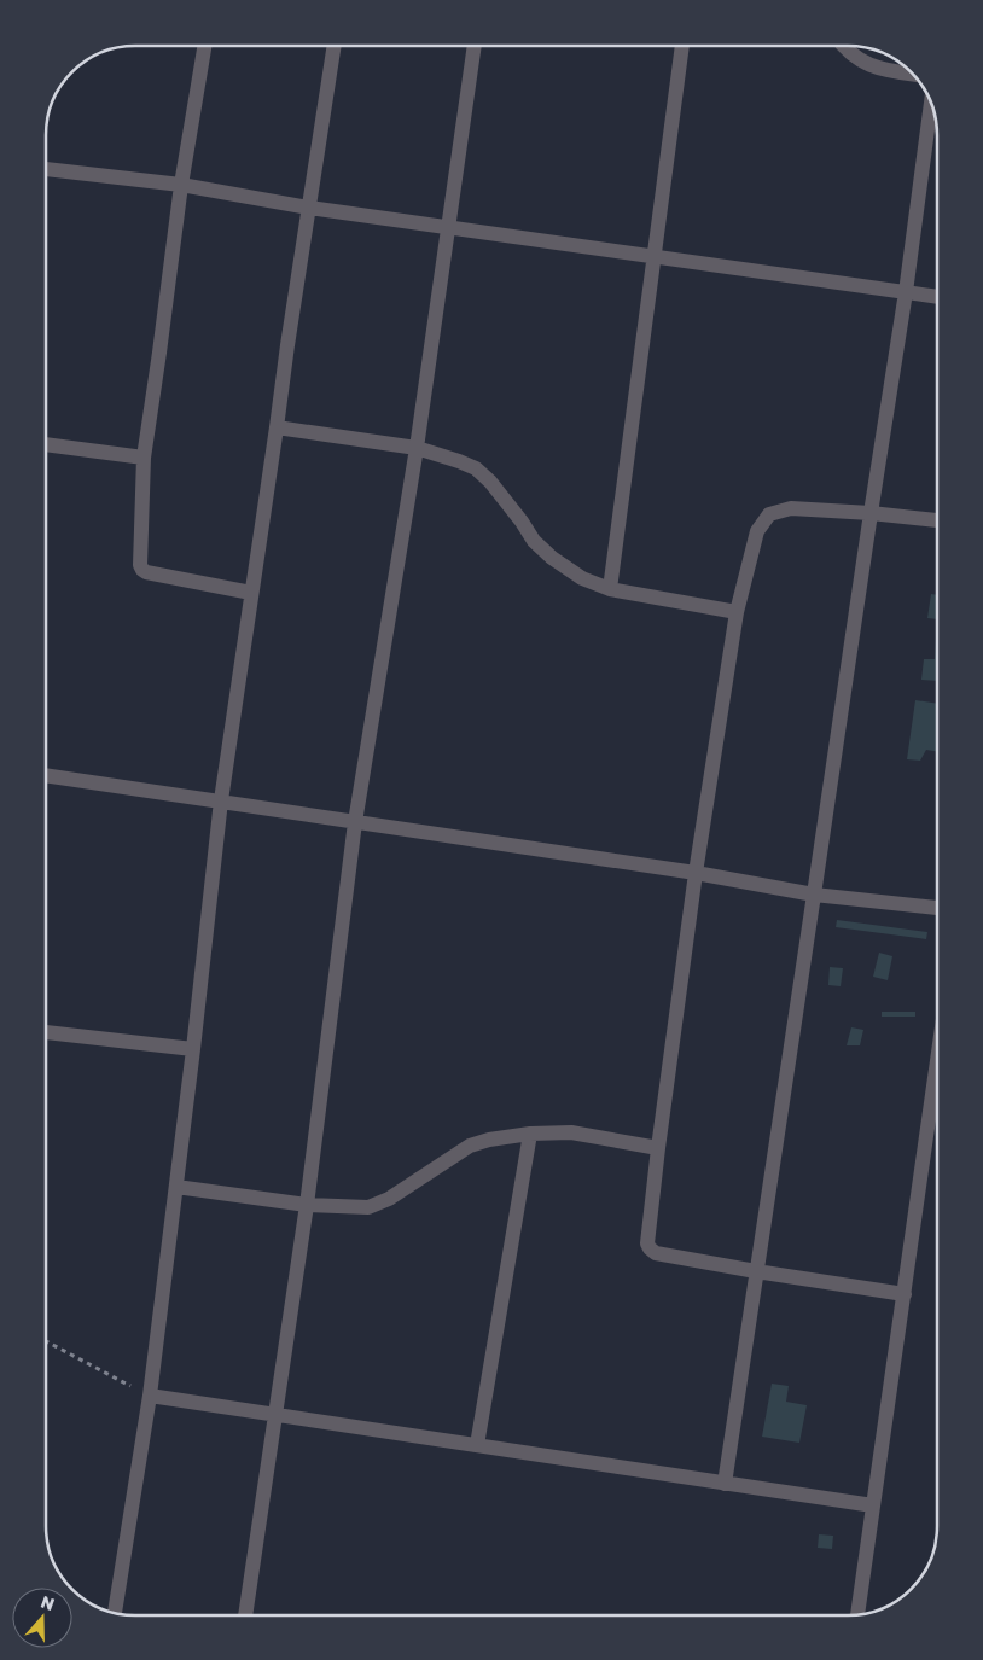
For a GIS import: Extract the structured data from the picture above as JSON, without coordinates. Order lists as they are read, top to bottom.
{
  "north": "top"
}
